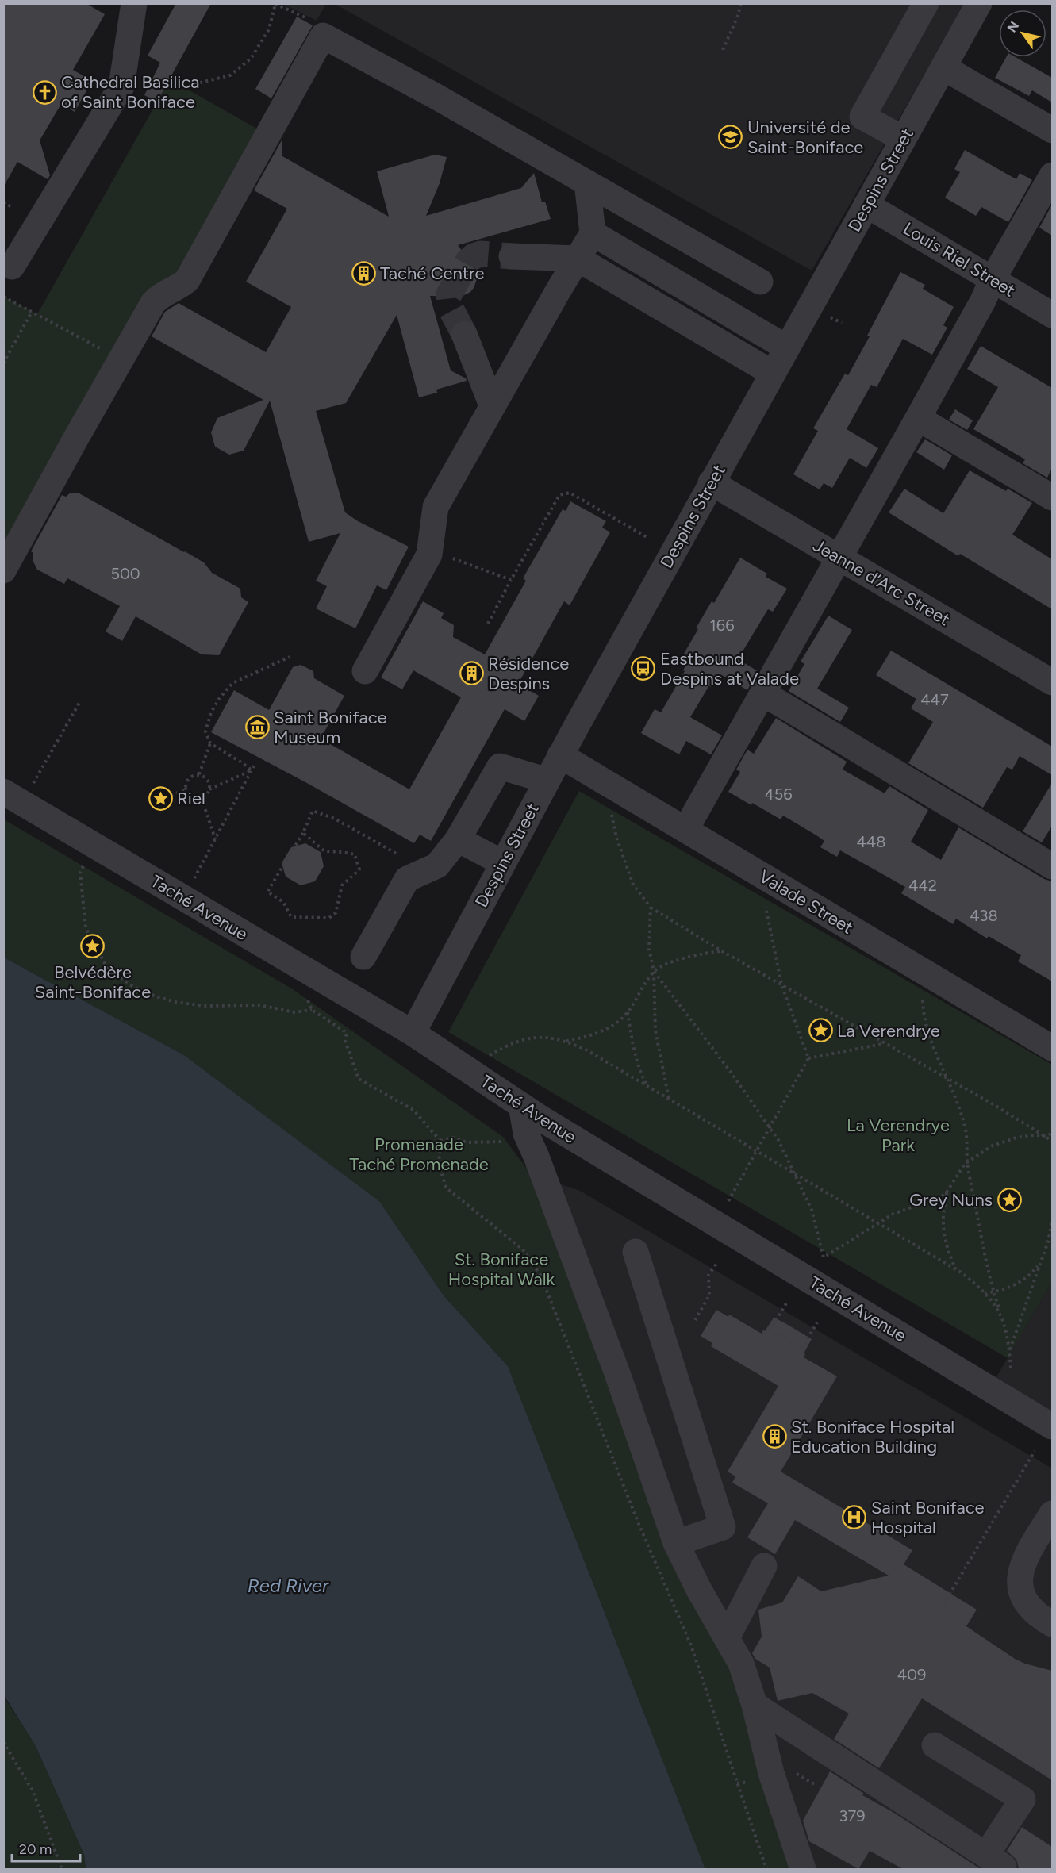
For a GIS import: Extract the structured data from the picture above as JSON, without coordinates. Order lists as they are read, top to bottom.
{
  "streets": {
    "street": [
      "Despins Street",
      "Louis Riel Street",
      "Jeanne d’Arc Street",
      "Valade Street",
      "Taché Avenue"
    ]
  },
  "crossings": [
    ["Despins Street", "Louis Riel Street"],
    ["Despins Street", "Jeanne d’Arc Street"],
    ["Despins Street", "Valade Street"],
    ["Despins Street", "Taché Avenue"]
  ],
  "water": ["Red River"],
  "parks": ["La Verendrye Park", "Promenade Taché Promenade", "St. Boniface Hospital Walk"],
  "places": {
    "church": ["Cathedral Basilica of Saint Boniface"],
    "school or university": ["Université de Saint-Boniface"],
    "building": ["Taché Centre", "Résidence Despins", "St. Boniface Hospital Education Building"],
    "bus stop": ["Eastbound Despins at Valade"],
    "museum": ["Saint Boniface Museum"],
    "place": [
      "Riel",
      "Belvédère Saint-Boniface",
      "La Verendrye",
      "Grey Nuns"
    ],
    "hospital": ["Saint Boniface Hospital"]
  },
  "house_numbers": [
    "500",
    "166",
    "447",
    "456",
    "448",
    "442",
    "438",
    "409",
    "379"
  ],
  "scale_bar": "20 m",
  "north": "top left"
}
